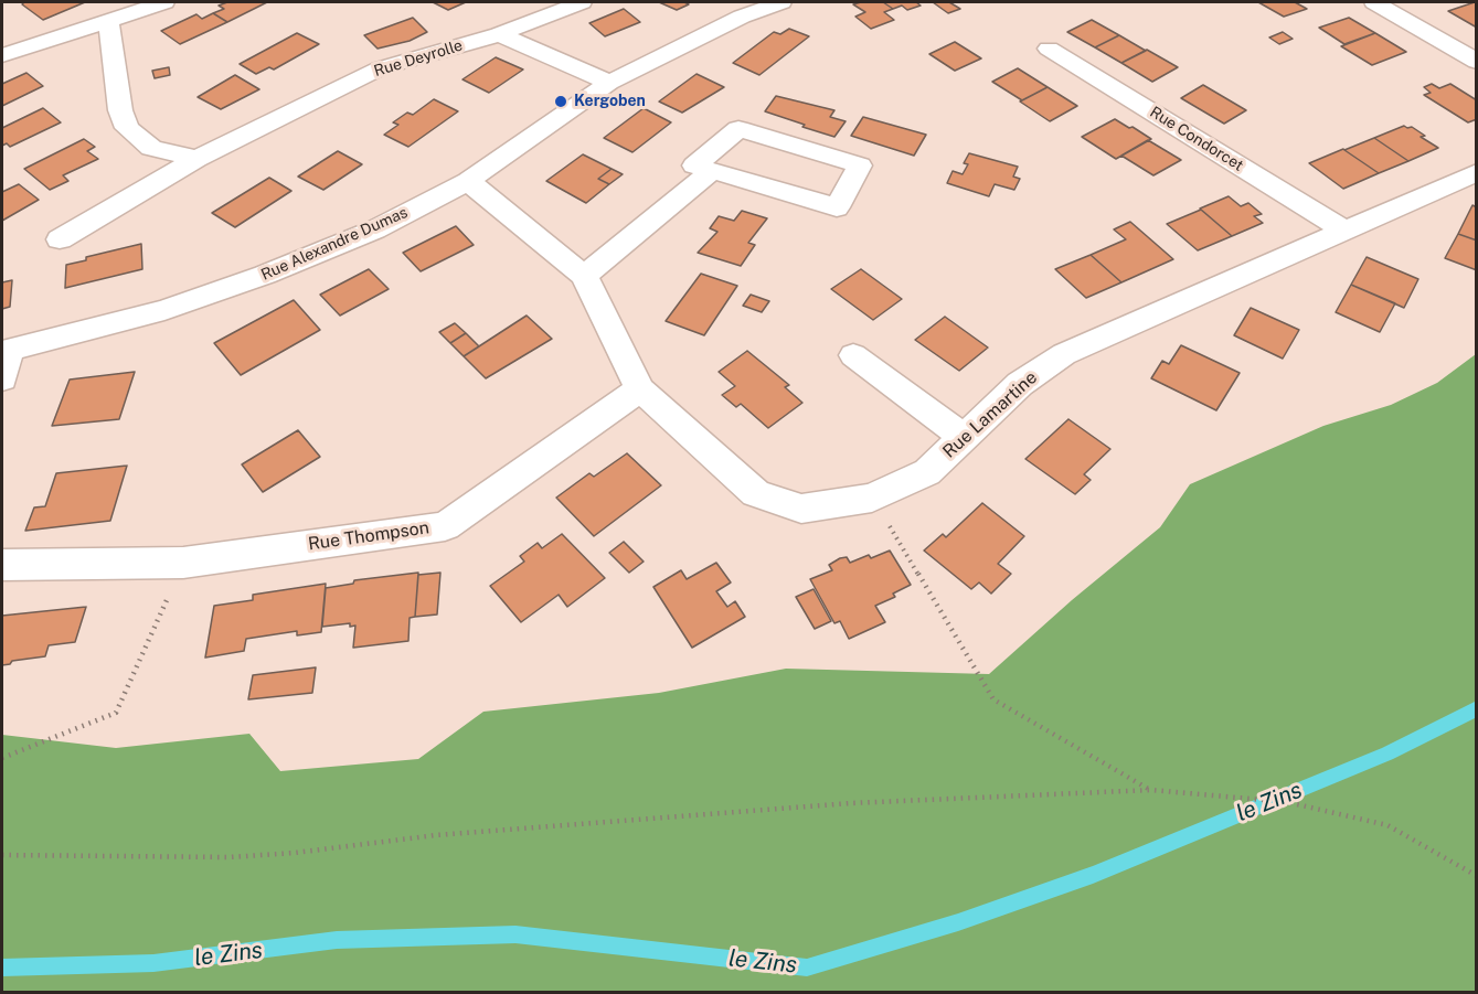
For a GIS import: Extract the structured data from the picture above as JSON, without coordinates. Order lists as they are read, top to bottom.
{
  "streets": {
    "street": [
      "Rue Deyrolle",
      "Rue Condorcet",
      "Rue Alexandre Dumas",
      "Rue Lamartine",
      "Rue Thompson"
    ]
  },
  "crossings": [
    ["Rue Condorcet", "Rue Lamartine"],
    ["Rue Lamartine", "Rue Thompson"]
  ],
  "water": ["le Zins"],
  "places": ["Kergoben"]
}
